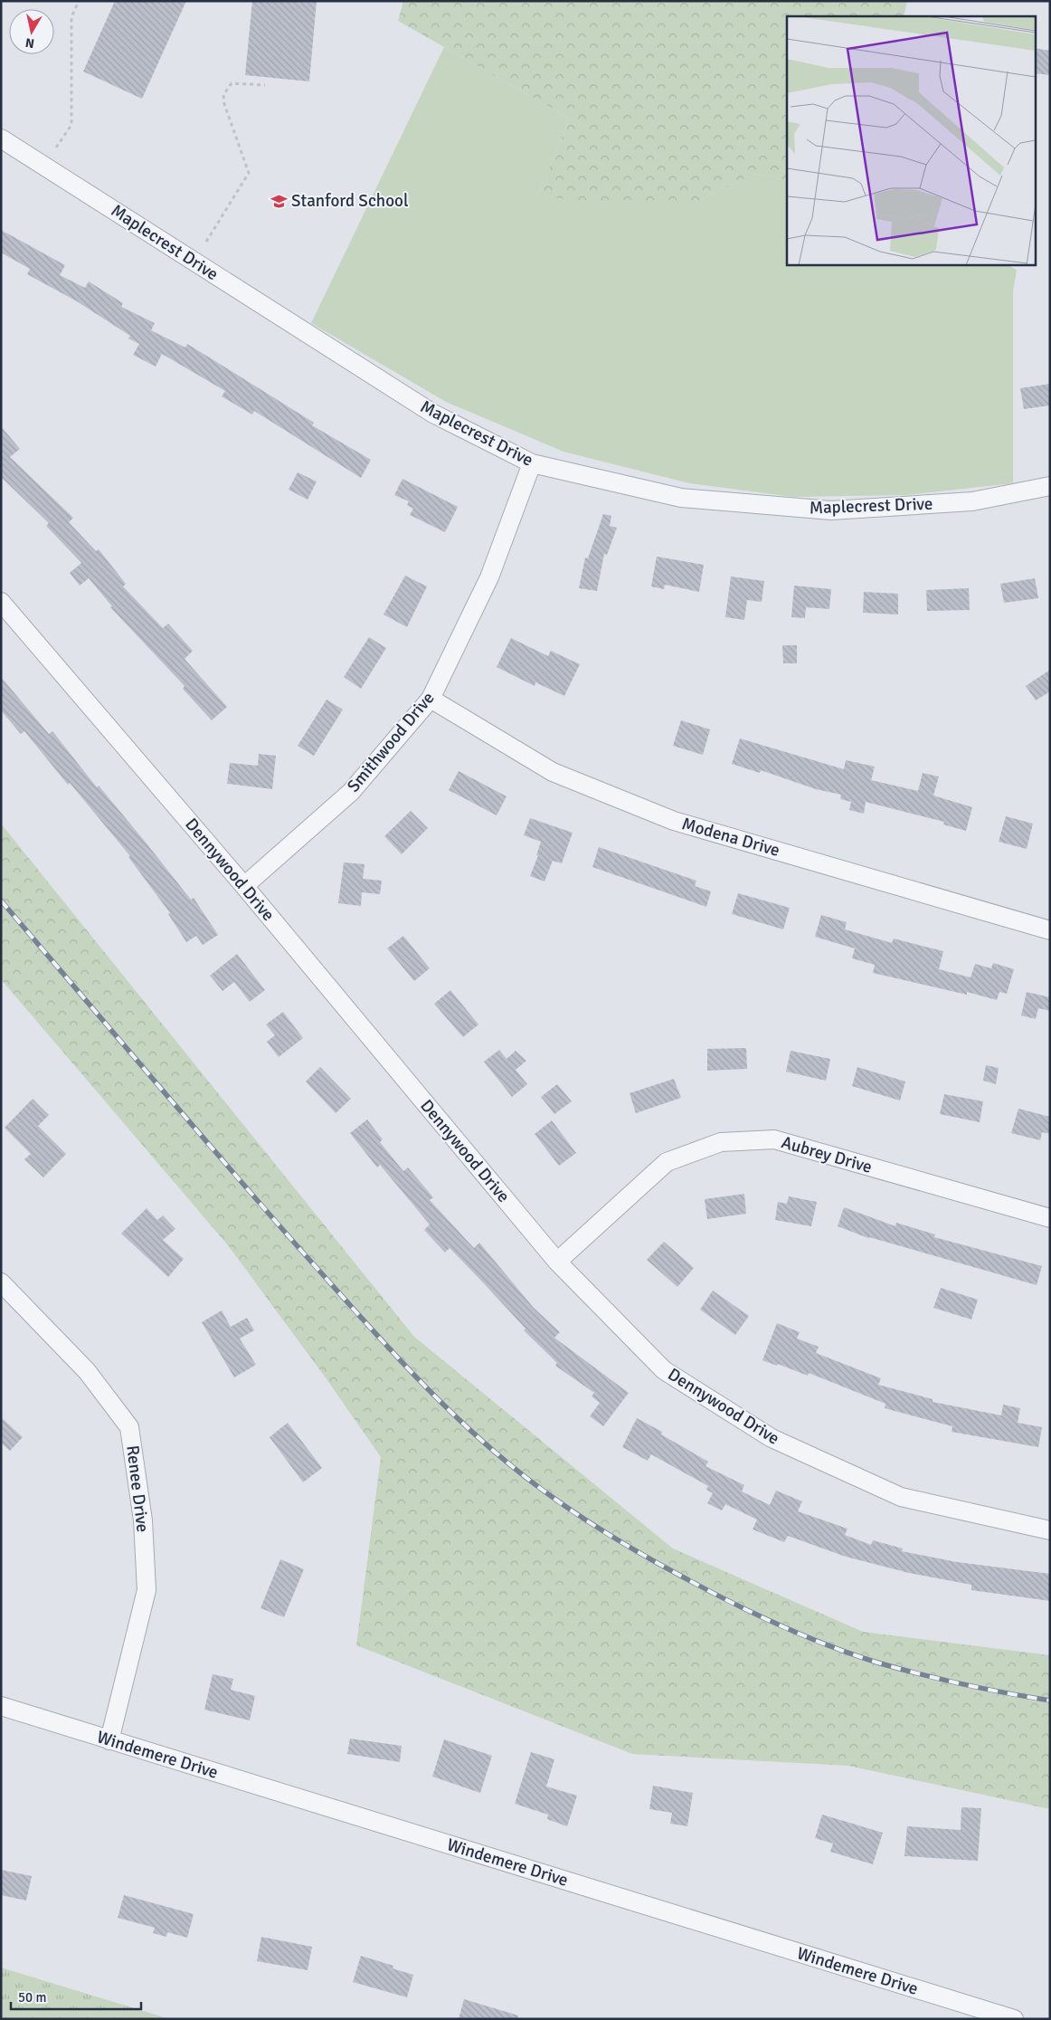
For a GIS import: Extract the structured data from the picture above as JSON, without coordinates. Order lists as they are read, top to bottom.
{
  "streets": {
    "street": [
      "Maplecrest Drive",
      "Smithwood Drive",
      "Modena Drive",
      "Dennywood Drive",
      "Aubrey Drive",
      "Renee Drive",
      "Windemere Drive"
    ]
  },
  "crossings": [
    ["Maplecrest Drive", "Smithwood Drive"],
    ["Smithwood Drive", "Modena Drive"],
    ["Smithwood Drive", "Dennywood Drive"],
    ["Dennywood Drive", "Aubrey Drive"],
    ["Renee Drive", "Windemere Drive"]
  ],
  "places": {
    "school or university": ["Stanford School"]
  },
  "scale_bar": "50 m",
  "north": "bottom"
}
